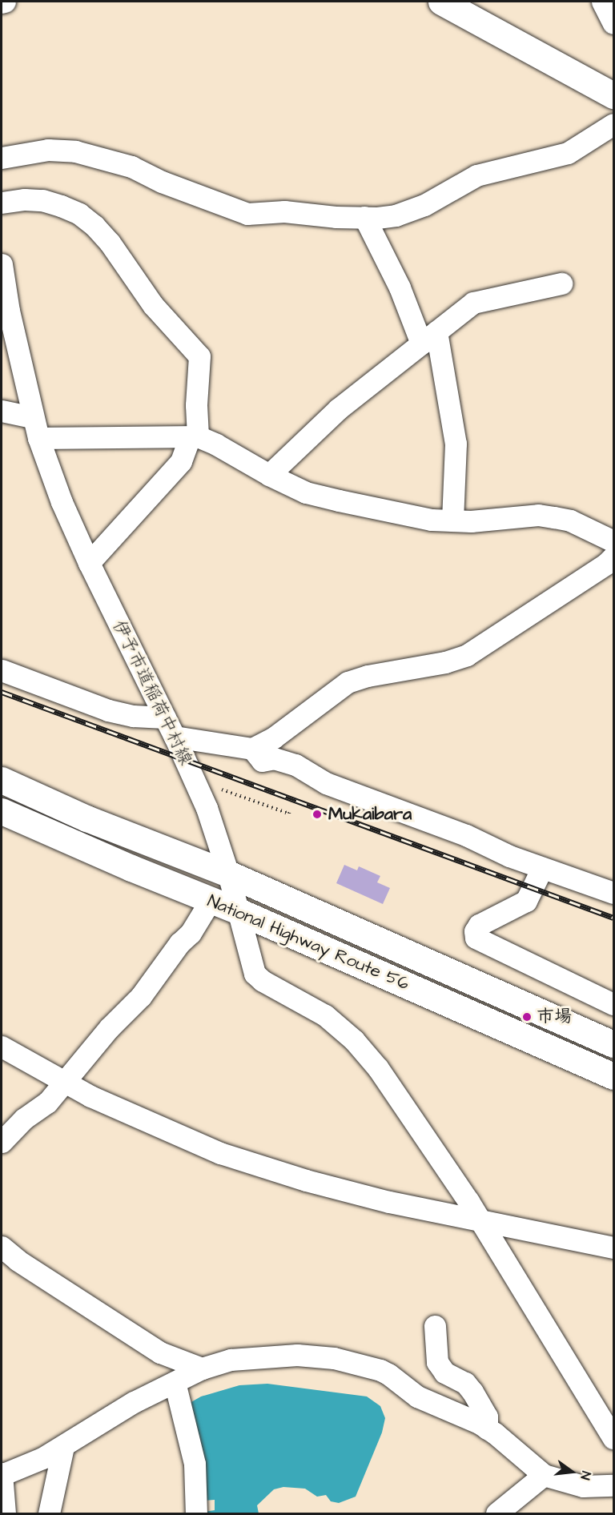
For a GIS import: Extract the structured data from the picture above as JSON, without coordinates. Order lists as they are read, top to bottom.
{
  "streets": {
    "highway": ["National Highway Route 56"],
    "street": ["伊予市道稲荷中村線"]
  },
  "crossings": [
    ["伊予市道稲荷中村線", "National Highway Route 56"]
  ],
  "places": ["Mukaibara", "市場"],
  "north": "right"
}
